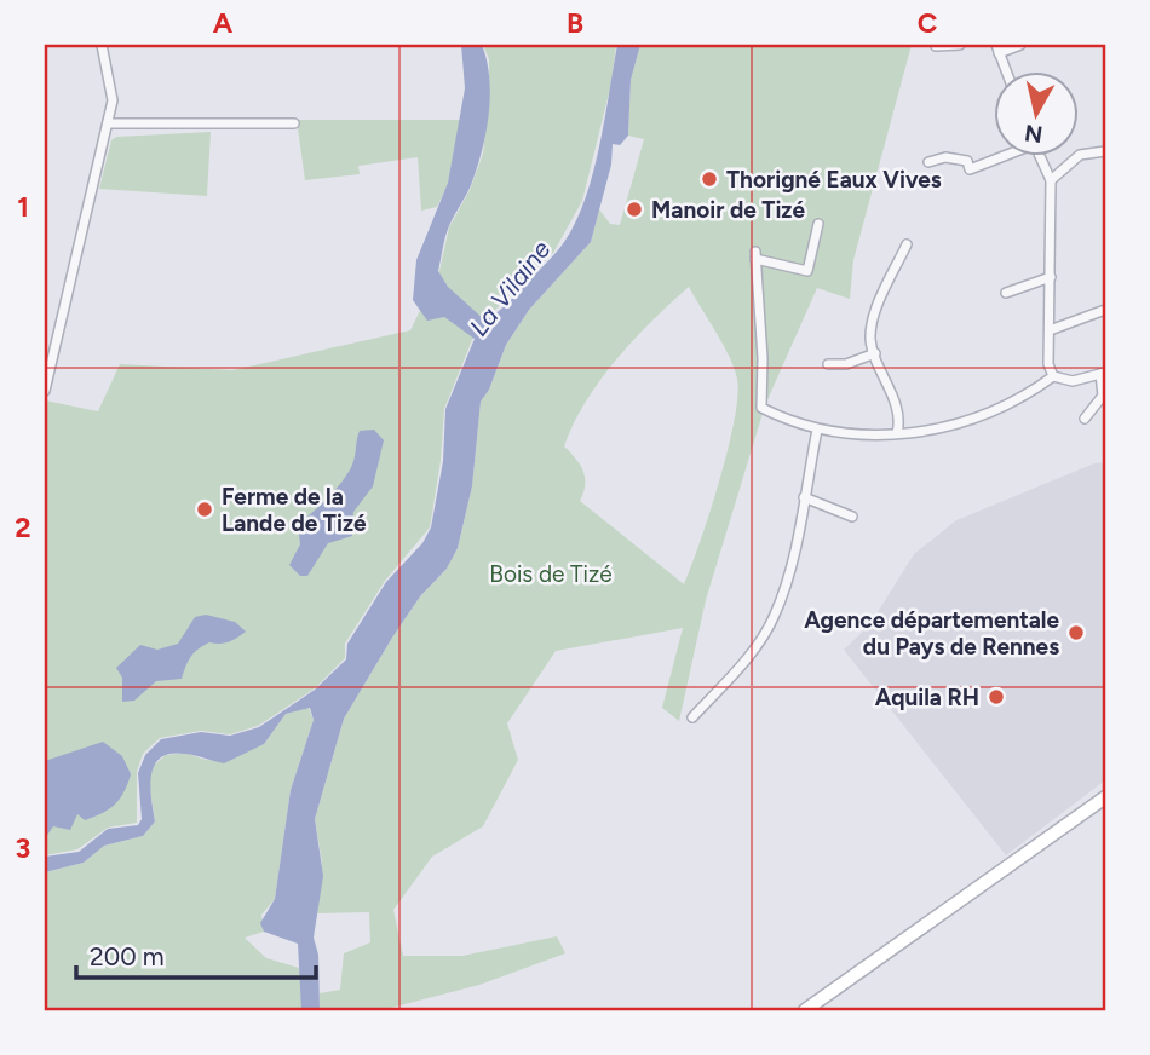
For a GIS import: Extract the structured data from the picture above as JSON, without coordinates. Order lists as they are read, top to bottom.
{
  "water": ["La Vilaine"],
  "parks": ["Bois de Tizé"],
  "places": [
    "Thorigné Eaux Vives",
    "Manoir de Tizé",
    "Ferme de la Lande de Tizé",
    "Agence départementale du Pays de Rennes",
    "Aquila RH"
  ],
  "scale_bar": "200 m",
  "north": "bottom",
  "grid": {
    "columns": ["A", "B", "C"],
    "rows": ["1", "2", "3"]
  }
}
